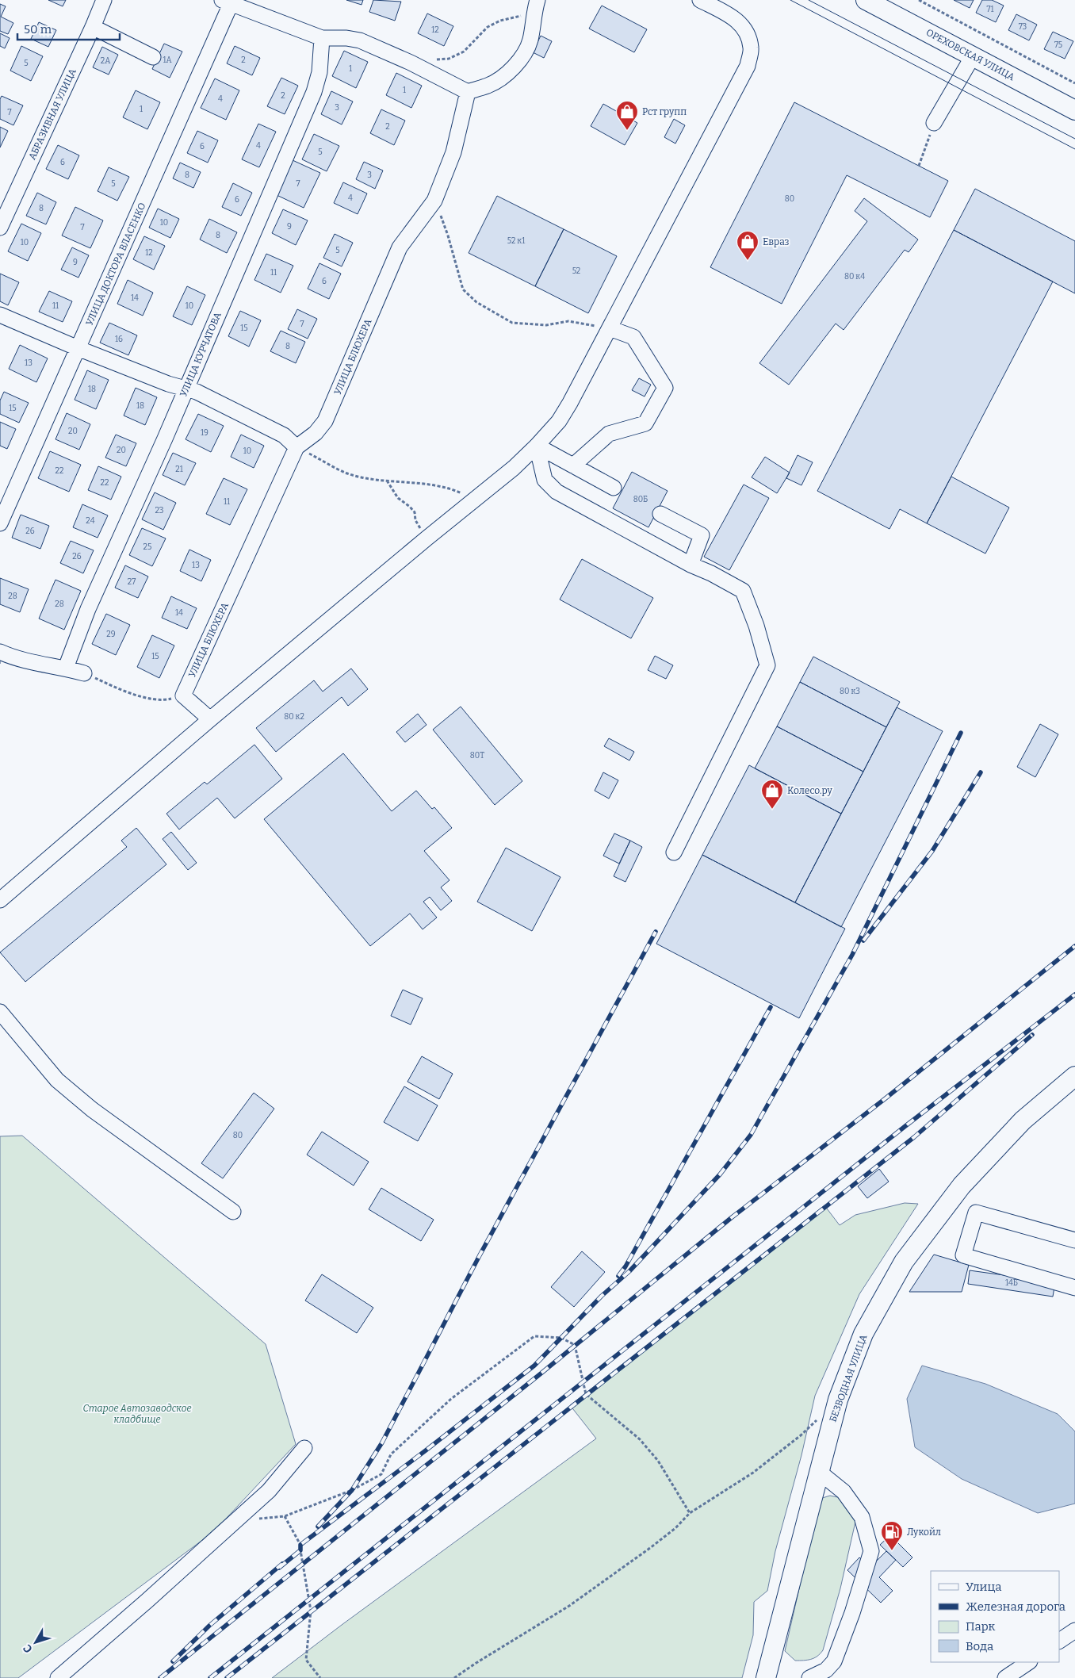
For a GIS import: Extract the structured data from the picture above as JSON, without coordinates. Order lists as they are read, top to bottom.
{
  "streets": {
    "main road": ["ОРЕХОВСКАЯ УЛИЦА", "БЕЗВОДНАЯ УЛИЦА"],
    "street": [
      "АБРАЗИВНАЯ УЛИЦА",
      "УЛИЦА ДОКТОРА ВЛАСЕНКО",
      "УЛИЦА КУРЧАТОВА",
      "УЛИЦА БЛЮХЕРА"
    ]
  },
  "parks": ["Старое Автозаводское кладбище"],
  "places": {
    "shop": ["Рст групп", "Евраз", "Колесо.ру"],
    "fuel station": ["Лукойл"]
  },
  "house_numbers": [
    "71",
    "73",
    "12",
    "75",
    "1А",
    "2",
    "2А",
    "5",
    "1",
    "1",
    "2",
    "4",
    "3",
    "1",
    "7",
    "2",
    "4",
    "6",
    "5",
    "6",
    "8",
    "3",
    "5",
    "7",
    "4",
    "80",
    "6",
    "8",
    "10",
    "9",
    "7",
    "8",
    "52 к1",
    "10",
    "5",
    "12",
    "9",
    "52",
    "11",
    "80 к4",
    "6",
    "14",
    "11",
    "10",
    "7",
    "15",
    "16",
    "8",
    "13",
    "18",
    "18",
    "15",
    "20",
    "19",
    "20",
    "10",
    "21",
    "22",
    "22",
    "80Б",
    "11",
    "23",
    "24",
    "26",
    "25",
    "26",
    "13",
    "27",
    "28",
    "28",
    "14",
    "29",
    "15",
    "80 к3",
    "80 к2",
    "80Т",
    "80",
    "14Б"
  ],
  "legend": [
    "Улица",
    "Железная дорога",
    "Парк",
    "Вода"
  ],
  "scale_bar": "50 m",
  "north": "bottom left"
}
